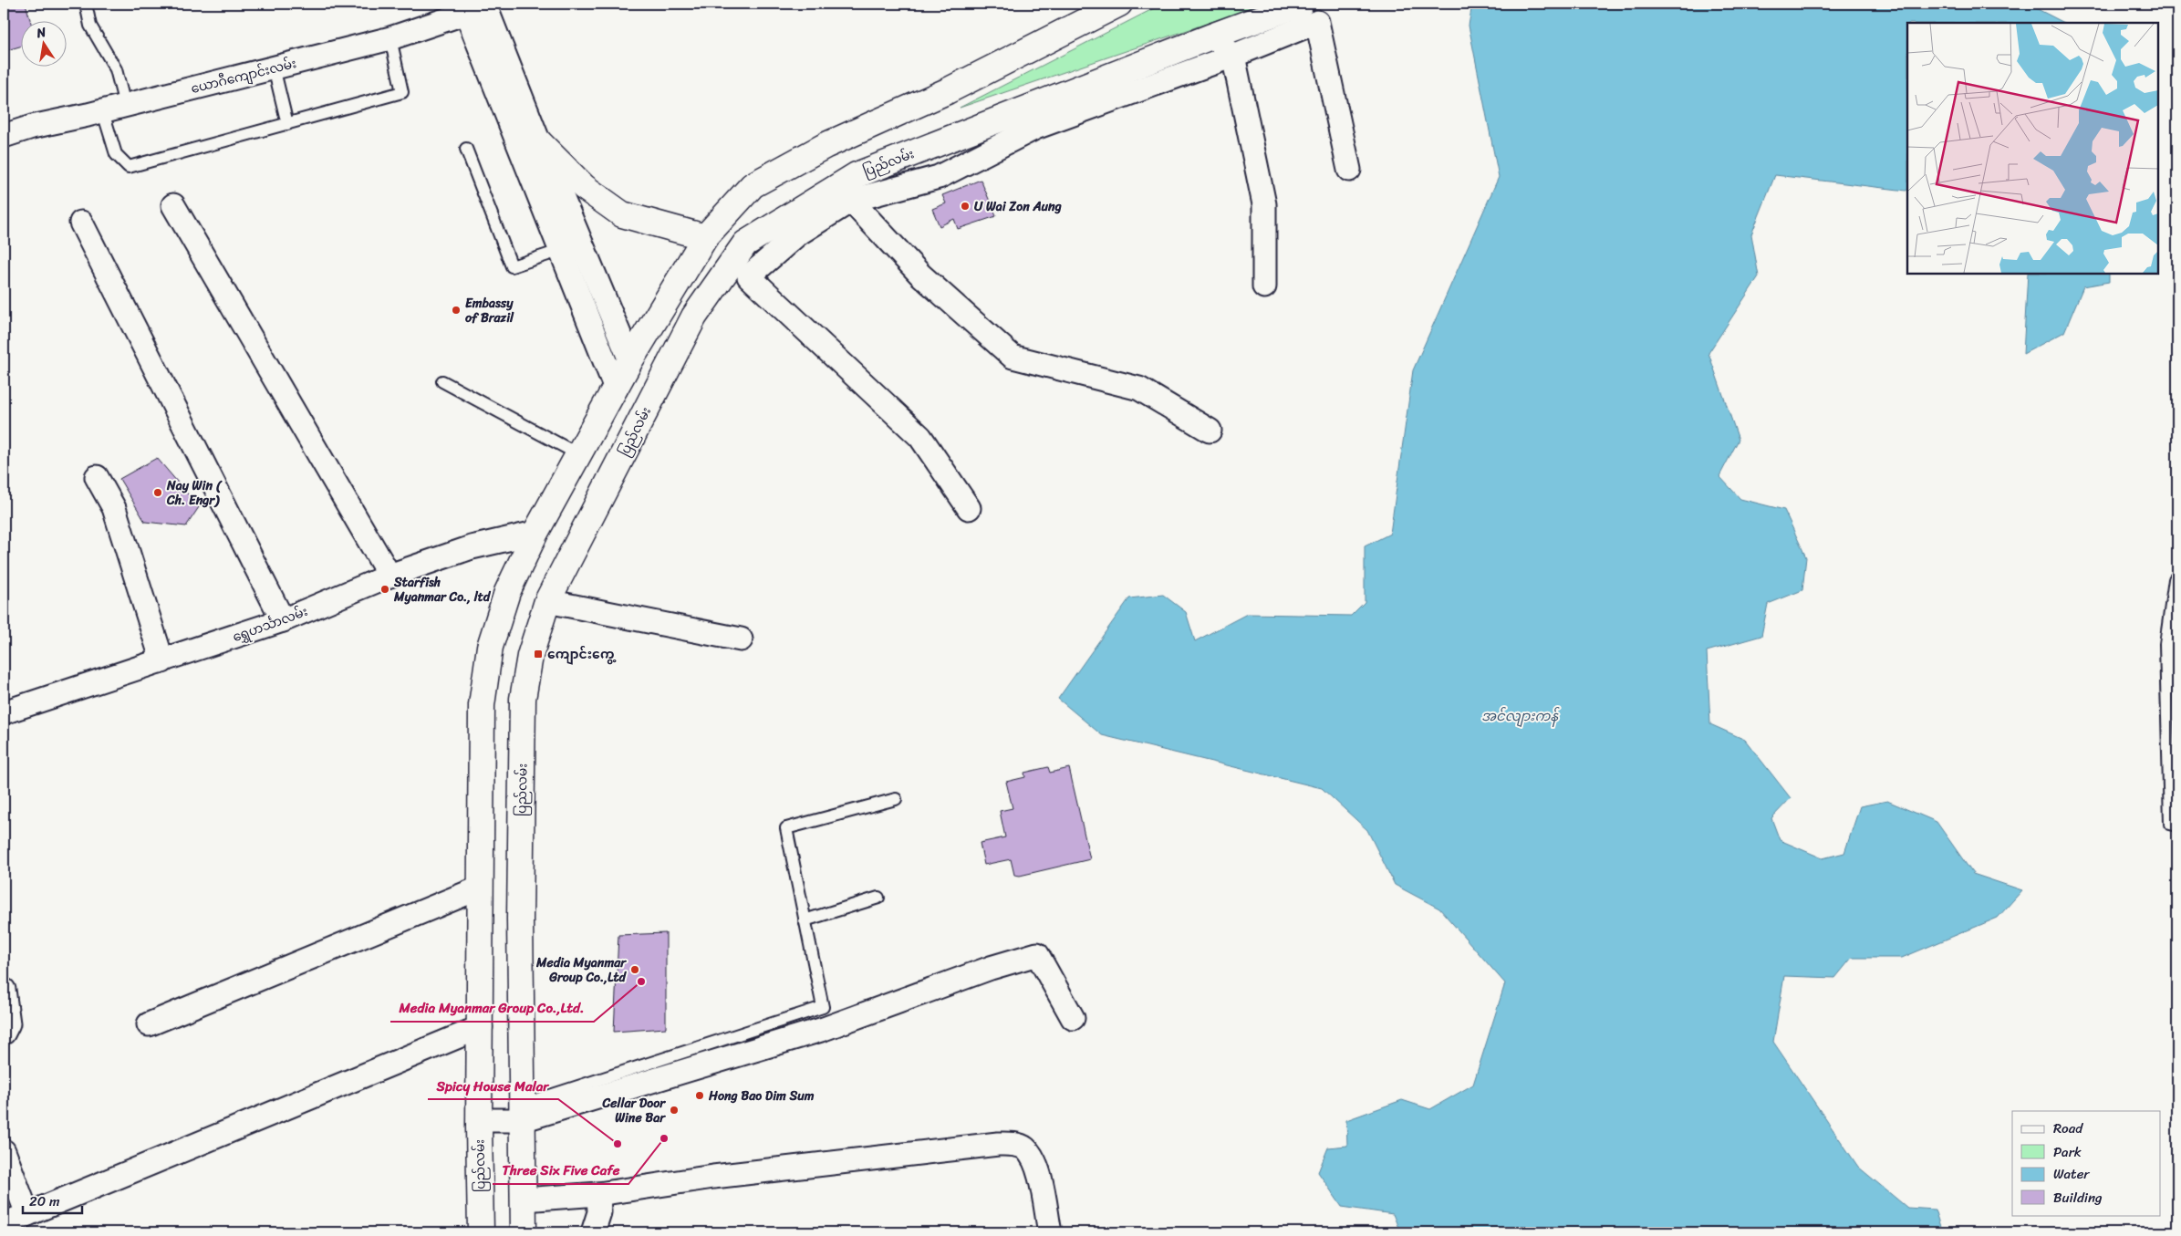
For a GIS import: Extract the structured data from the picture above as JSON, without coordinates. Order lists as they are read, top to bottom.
{
  "streets": {
    "highway": ["ပြည်လမ်း"],
    "street": ["ယောဂီကျောင်းလမ်း", "ရွှေဟင်္သာလမ်း"]
  },
  "crossings": [
    ["ပြည်လမ်း", "ရွှေဟင်္သာလမ်း"]
  ],
  "water": ["အင်လျားကန်"],
  "places": {
    "other": [
      "U Wai Zon Aung",
      "Embassy of Brazil",
      "Nay Win ( Ch. Engr)",
      "Starfish Myanmar Co., ltd",
      "Media Myanmar Group Co.,Ltd",
      "Media Myanmar Group Co.,Ltd.",
      "Hong Bao Dim Sum",
      "Cellar Door Wine Bar",
      "Three Six Five Cafe",
      "Spicy House Malar"
    ],
    "transit": ["ကျောင်းကွေ့"]
  },
  "legend": [
    "Road",
    "Park",
    "Water",
    "Building"
  ],
  "scale_bar": "20 m",
  "north": "top"
}
